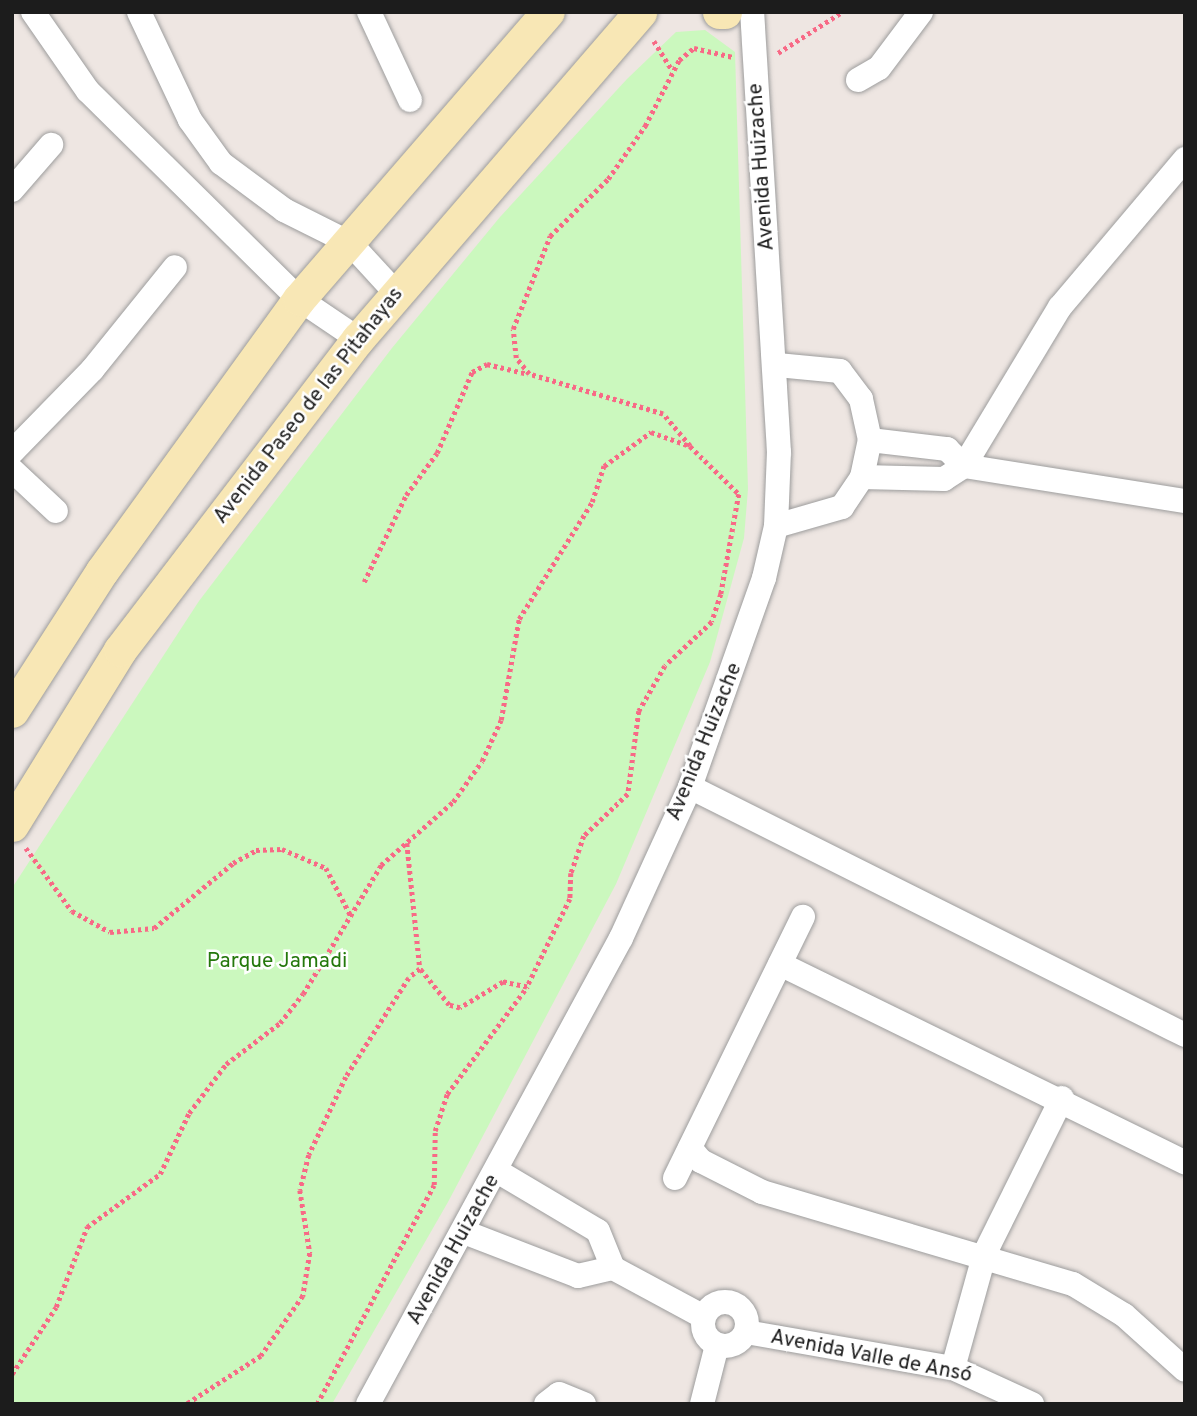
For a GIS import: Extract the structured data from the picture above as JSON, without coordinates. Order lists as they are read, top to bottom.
{
  "streets": {
    "street": ["Avenida Huizache", "Avenida Paseo de las Pitahayas", "Avenida Valle de Ansó"]
  },
  "parks": ["Parque Jamadi"]
}
